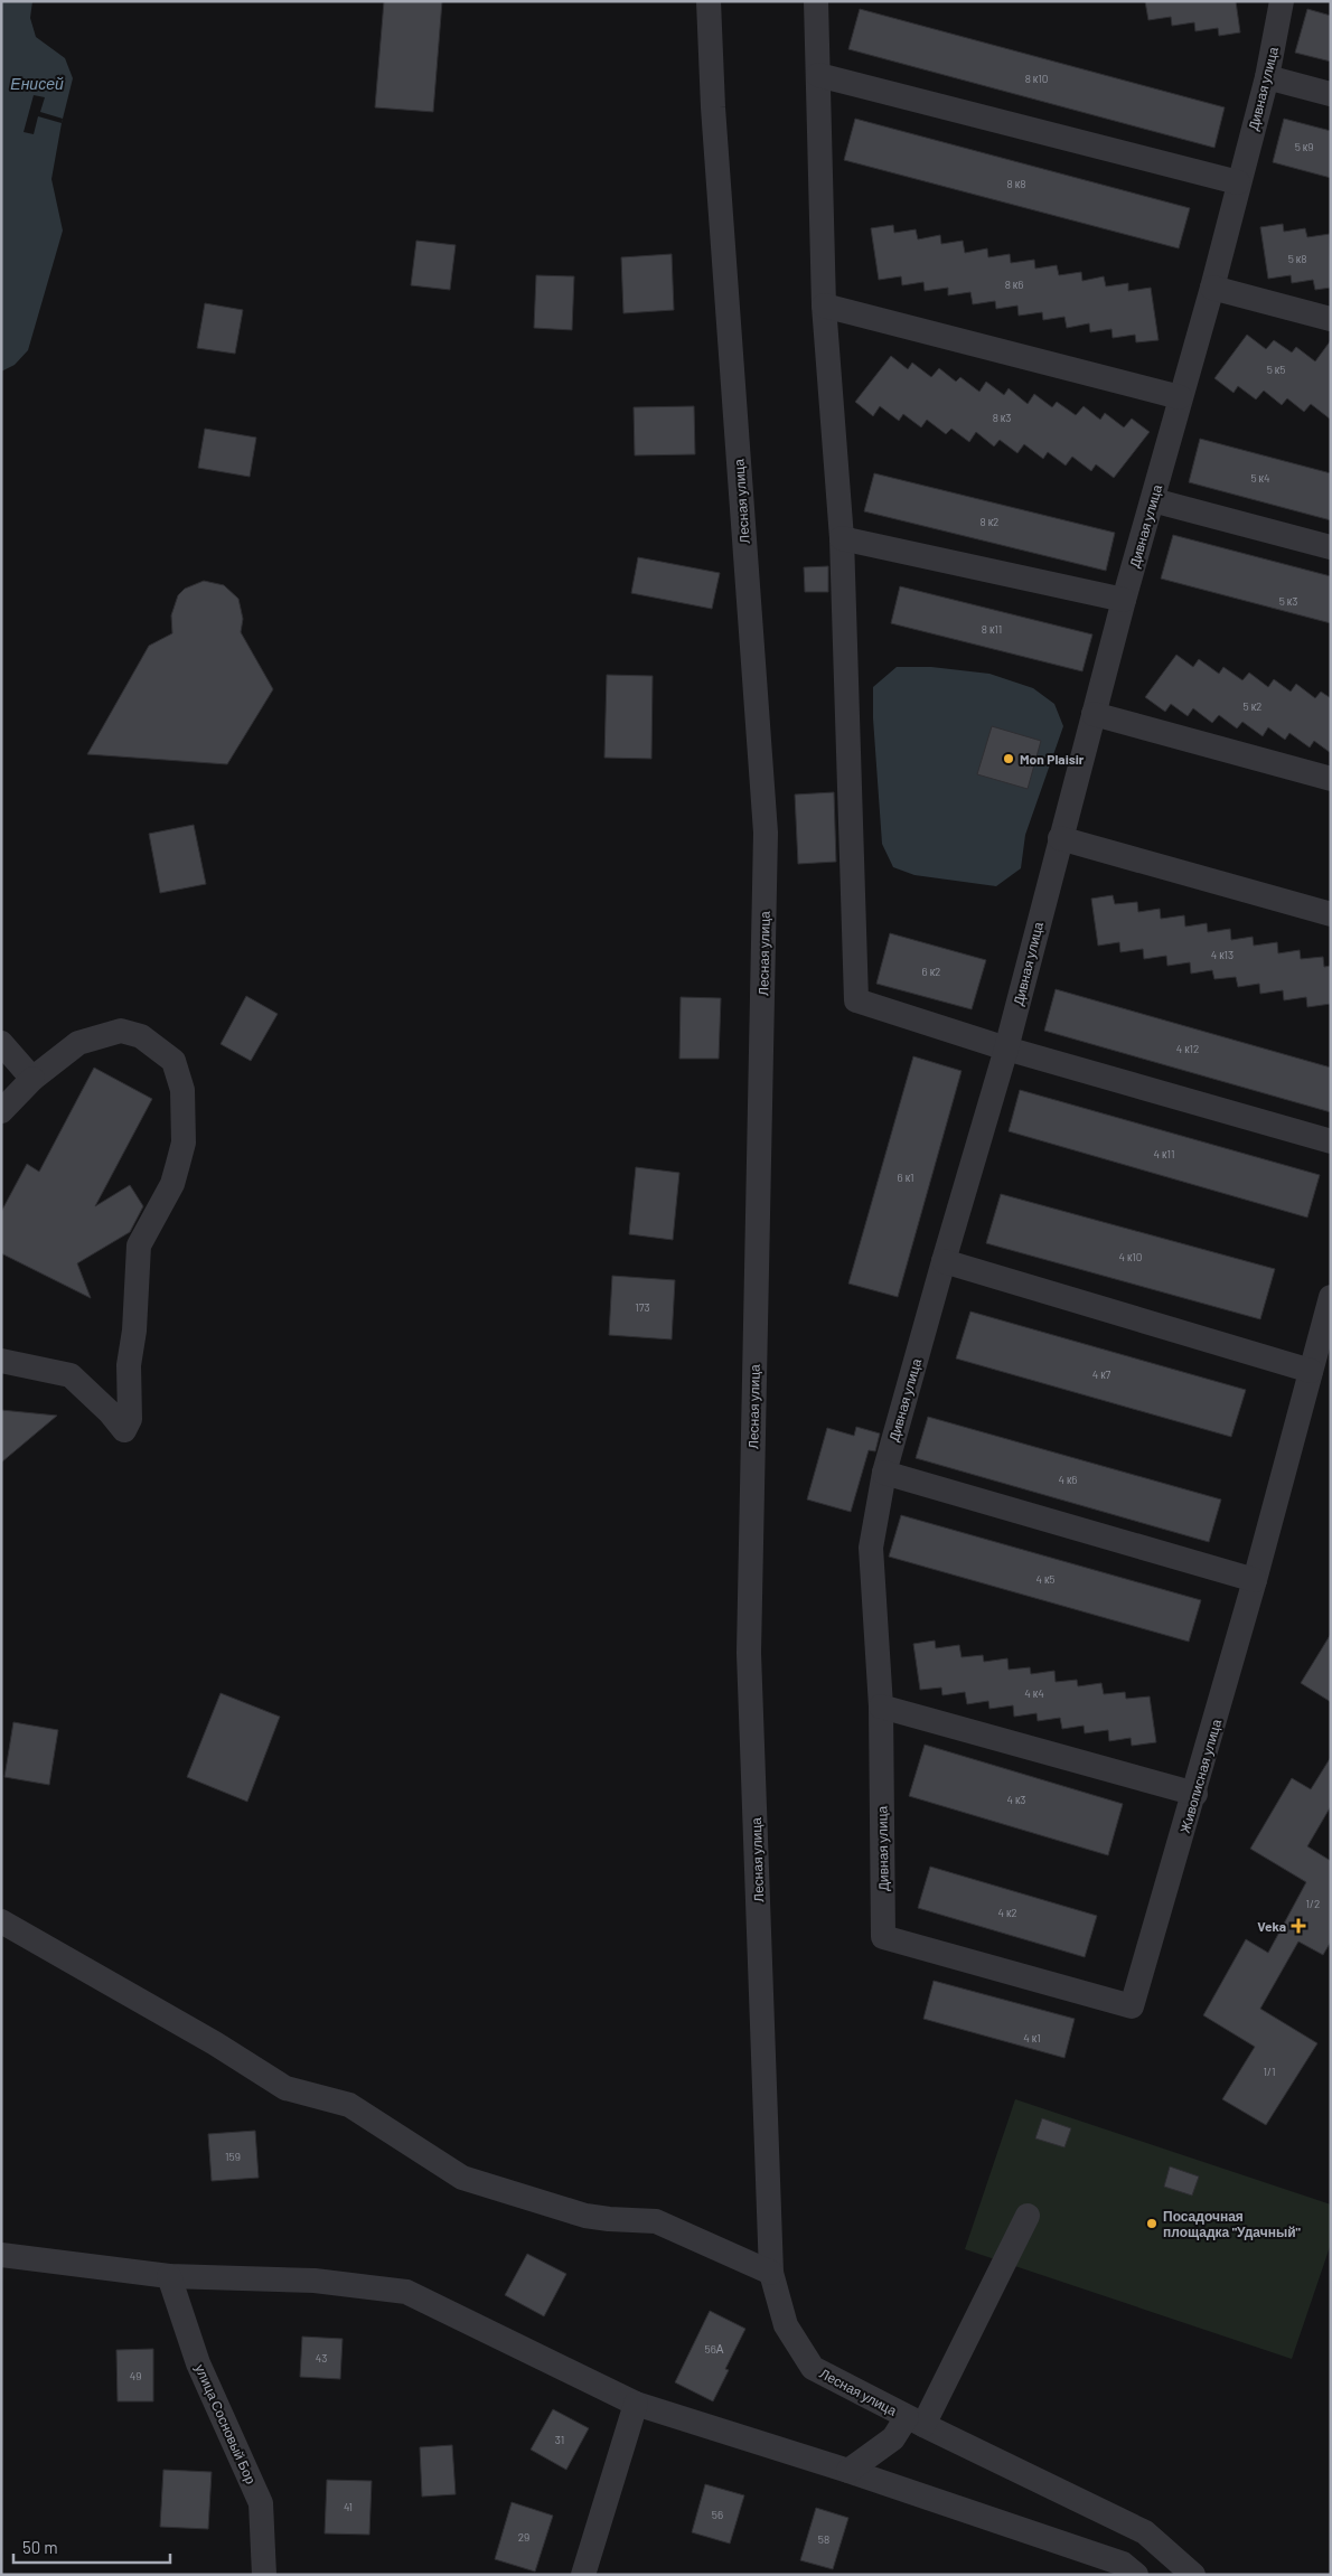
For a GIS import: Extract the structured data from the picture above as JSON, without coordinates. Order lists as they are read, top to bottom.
{
  "streets": {
    "street": [
      "Дивная улица",
      "Лесная улица",
      "Живописная улица",
      "улица Сосновый Бор"
    ]
  },
  "crossings": [
    ["Дивная улица", "Живописная улица"]
  ],
  "water": ["Енисей"],
  "places": {
    "other": ["Mon Plaisir", "Посадочная площадка \"Удачный\""],
    "health": ["Veka"]
  },
  "house_numbers": [
    "8 к10",
    "5 к9",
    "8 к8",
    "5 к8",
    "8 к6",
    "5 к5",
    "8 к3",
    "5 к4",
    "8 к2",
    "5 к3",
    "8 к11",
    "5 к2",
    "4 к13",
    "6 к2",
    "4 к12",
    "4 к11",
    "6 к1",
    "4 к10",
    "173",
    "4 к7",
    "4 к6",
    "4 к5",
    "4 к4",
    "4 к3",
    "1/2",
    "4 к2",
    "4 к1",
    "1/1",
    "159",
    "56А",
    "43",
    "49",
    "31",
    "41",
    "56",
    "29",
    "58"
  ],
  "scale_bar": "50 m"
}
